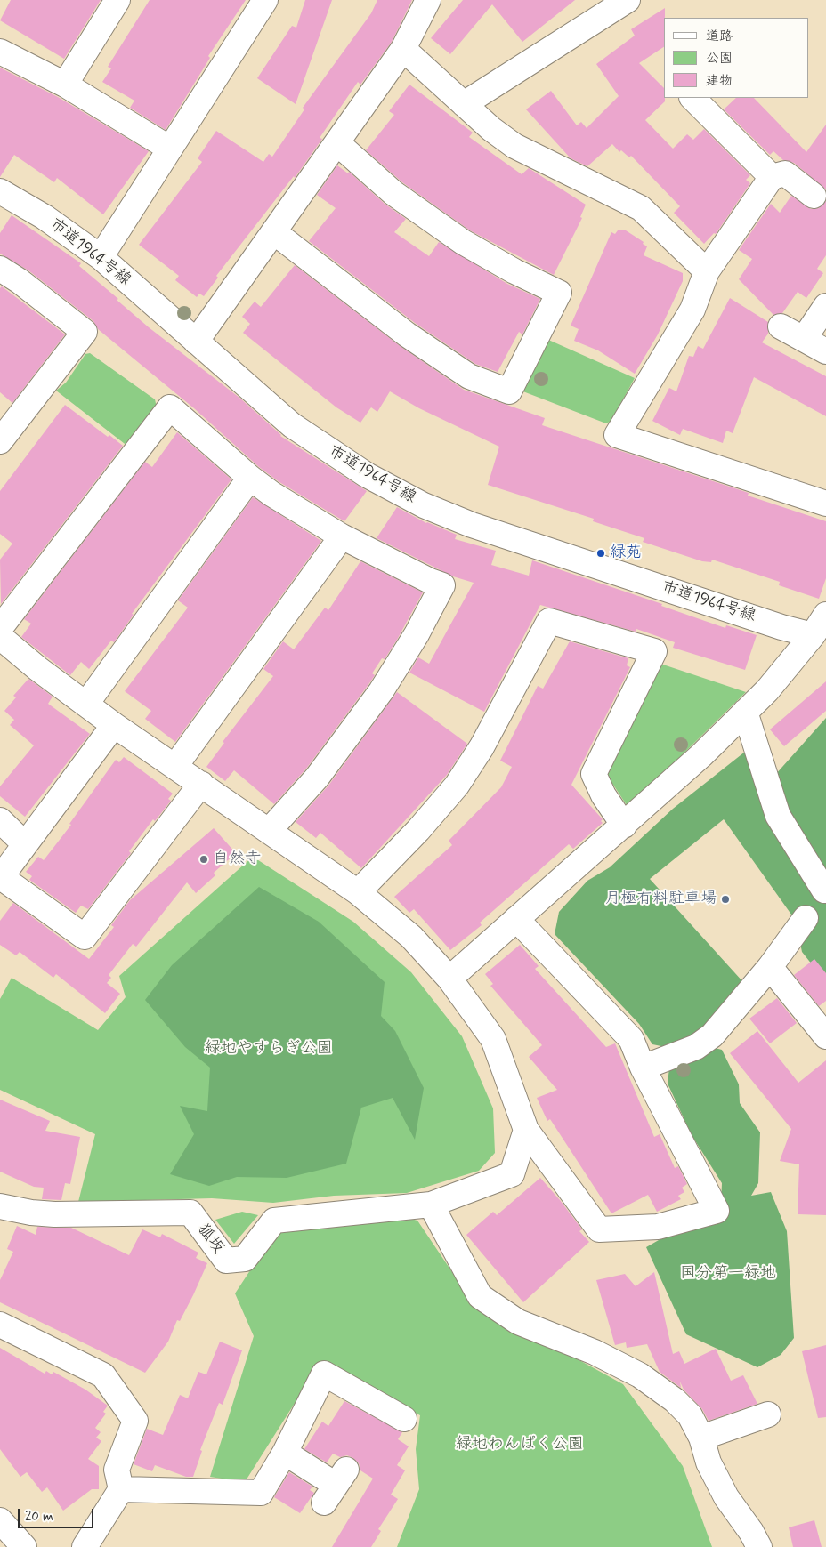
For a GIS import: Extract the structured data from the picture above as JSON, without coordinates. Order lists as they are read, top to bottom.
{
  "streets": {
    "street": ["市道1964号線", "狐坂"]
  },
  "parks": ["緑地やすらぎ公園", "国分第一緑地", "緑地わんぱく公園"],
  "places": ["緑苑", "自然寺", "月極有料駐車場"],
  "legend": ["道路", "公園", "建物"],
  "scale_bar": "20 m"
}
